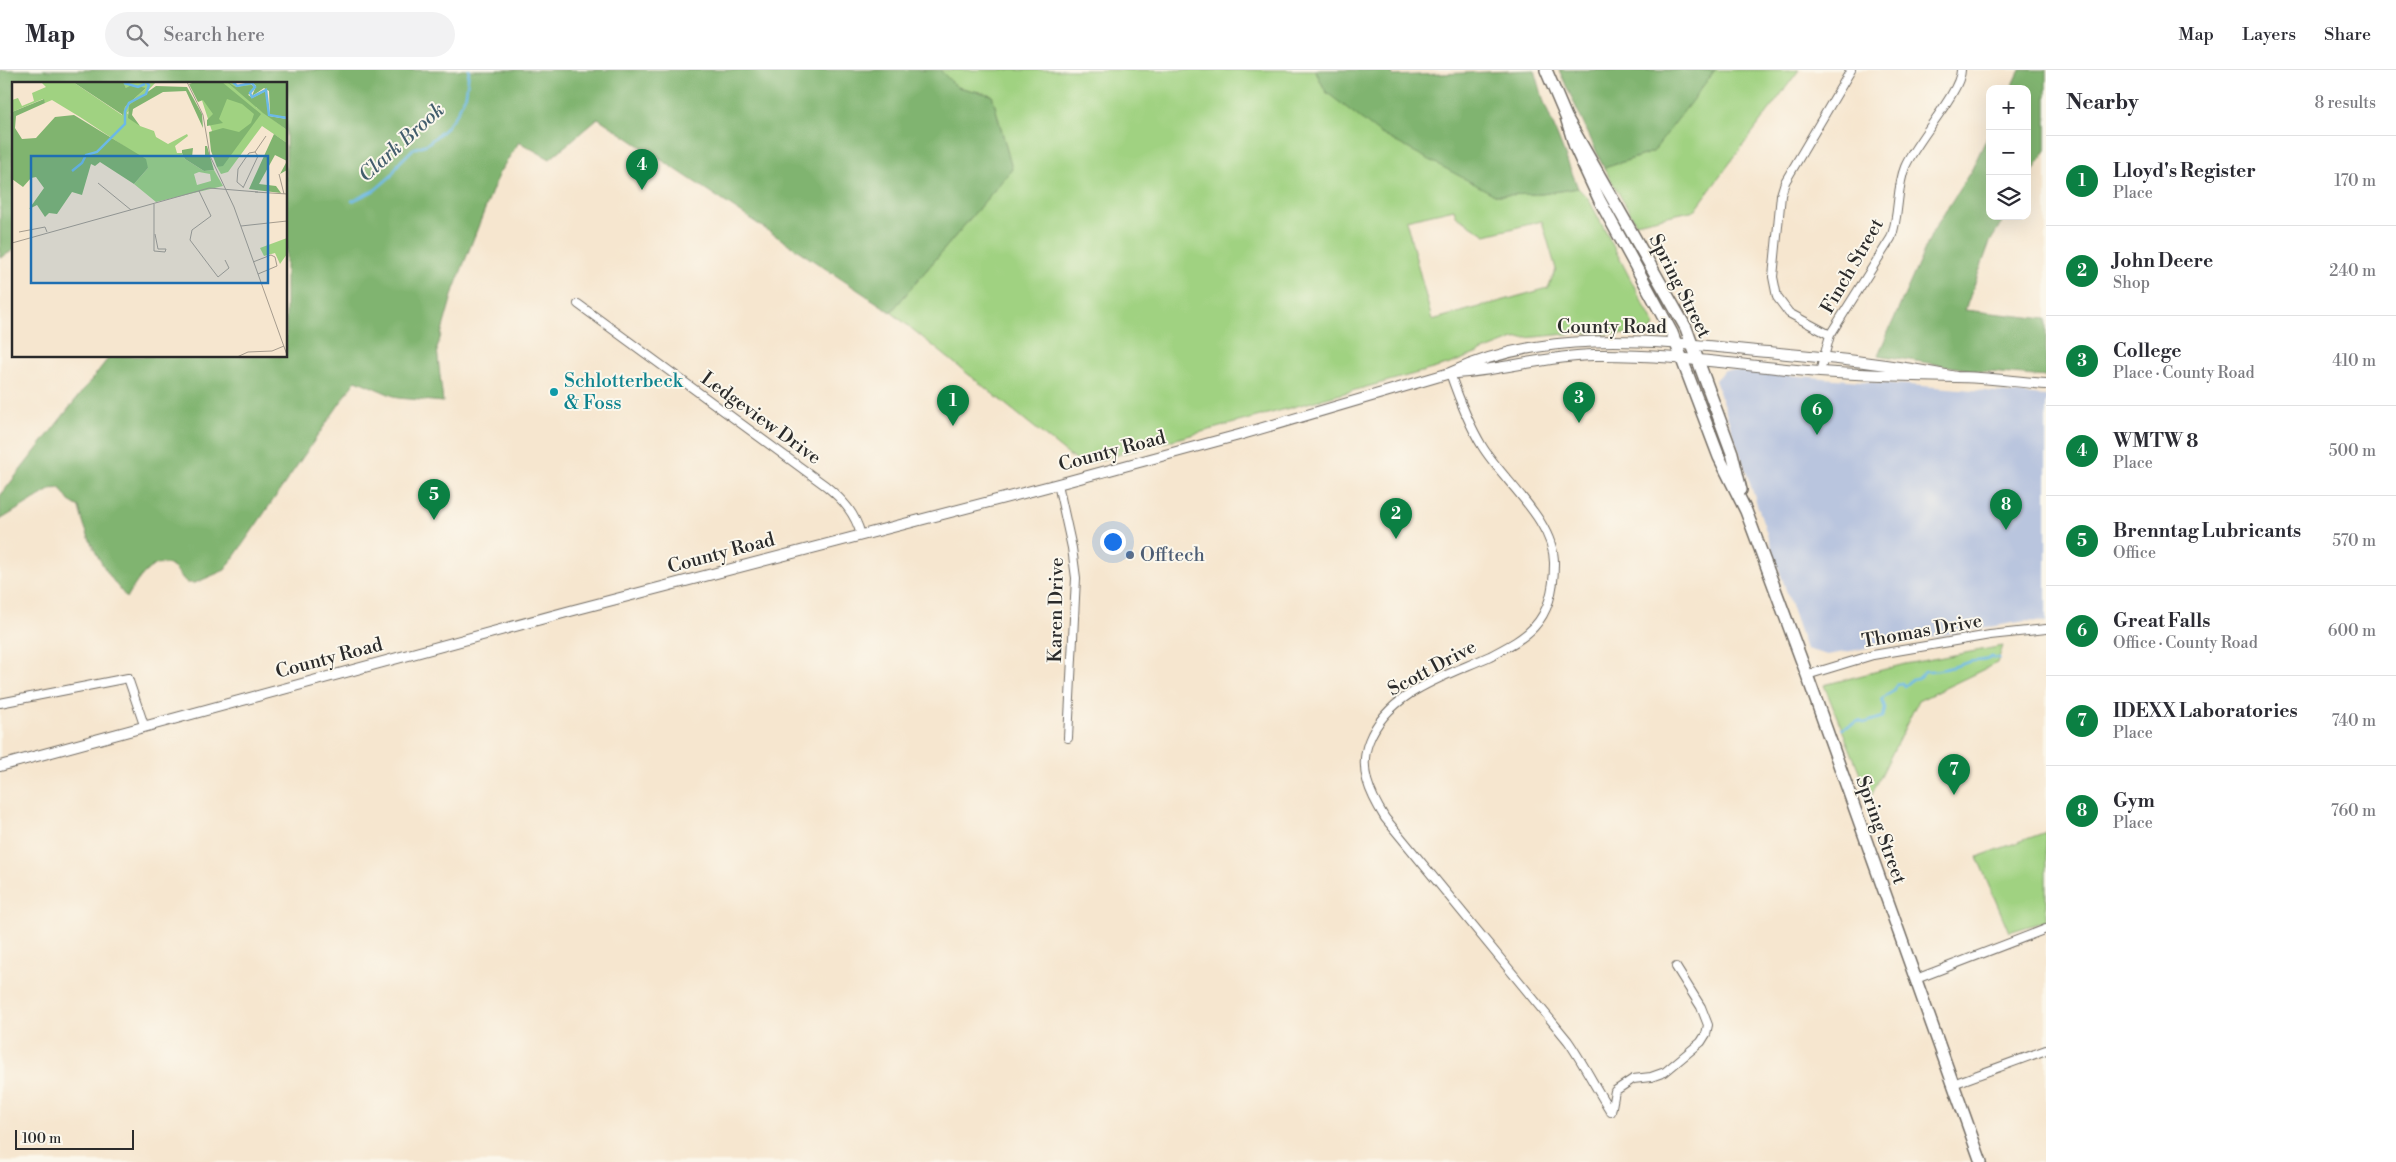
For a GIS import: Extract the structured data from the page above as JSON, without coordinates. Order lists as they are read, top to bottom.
{
  "streets": {
    "main road": ["Spring Street", "County Road"],
    "street": [
      "Finch Street",
      "Ledgeview Drive",
      "Karen Drive",
      "Thomas Drive",
      "Scott Drive"
    ]
  },
  "crossings": [
    ["Finch Street", "County Road"],
    ["Spring Street", "County Road"],
    ["Spring Street", "Thomas Drive"],
    ["County Road", "Ledgeview Drive"],
    ["County Road", "Karen Drive"],
    ["County Road", "Scott Drive"]
  ],
  "water": ["Clark Brook"],
  "places": ["Schlotterbeck & Foss", "Offtech"],
  "scale_bar": "100 m",
  "page": {
    "header": "Map",
    "search": "Search here",
    "nav": ["Map", "Layers", "Share"],
    "heading": ["Nearby", "8 results"],
    "map_buttons": ["+", "−"],
    "list": [
      {
        "mark": "1",
        "name": "Lloyd's Register",
        "note": "Place",
        "value": "170 m"
      },
      {
        "mark": "2",
        "name": "John Deere",
        "note": "Shop",
        "value": "240 m"
      },
      {
        "mark": "3",
        "name": "College",
        "note": "Place · County Road",
        "value": "410 m"
      },
      {
        "mark": "4",
        "name": "WMTW 8",
        "note": "Place",
        "value": "500 m"
      },
      {
        "mark": "5",
        "name": "Brenntag Lubricants",
        "note": "Office",
        "value": "570 m"
      },
      {
        "mark": "6",
        "name": "Great Falls",
        "note": "Office · County Road",
        "value": "600 m"
      },
      {
        "mark": "7",
        "name": "IDEXX Laboratories",
        "note": "Place",
        "value": "740 m"
      },
      {
        "mark": "8",
        "name": "Gym",
        "note": "Place",
        "value": "760 m"
      }
    ],
    "pins": [
      "4",
      "3",
      "1",
      "6",
      "5",
      "8",
      "2",
      "7"
    ],
    "scale": "100 m"
  }
}
